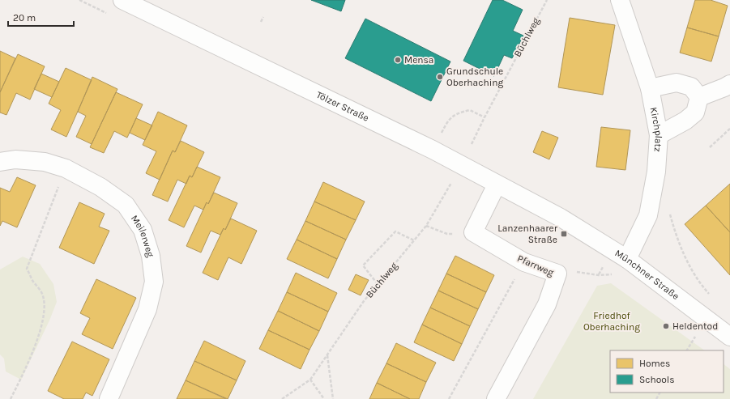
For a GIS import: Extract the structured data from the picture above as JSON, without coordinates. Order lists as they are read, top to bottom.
{
  "streets": {
    "street": [
      "Tölzer Straße",
      "Kirchplatz",
      "Meilerweg",
      "Pfarrweg",
      "Münchner Straße"
    ],
    "path": ["Büchlweg"]
  },
  "crossings": [
    ["Tölzer Straße", "Pfarrweg"],
    ["Tölzer Straße", "Münchner Straße"],
    ["Kirchplatz", "Münchner Straße"]
  ],
  "parks": ["Friedhof Oberhaching"],
  "places": {
    "other": ["Mensa", "Grundschule Oberhaching", "Heldentod"],
    "transit": ["Lanzenhaarer Straße"]
  },
  "legend": ["Homes", "Schools"],
  "scale_bar": "20 m"
}
